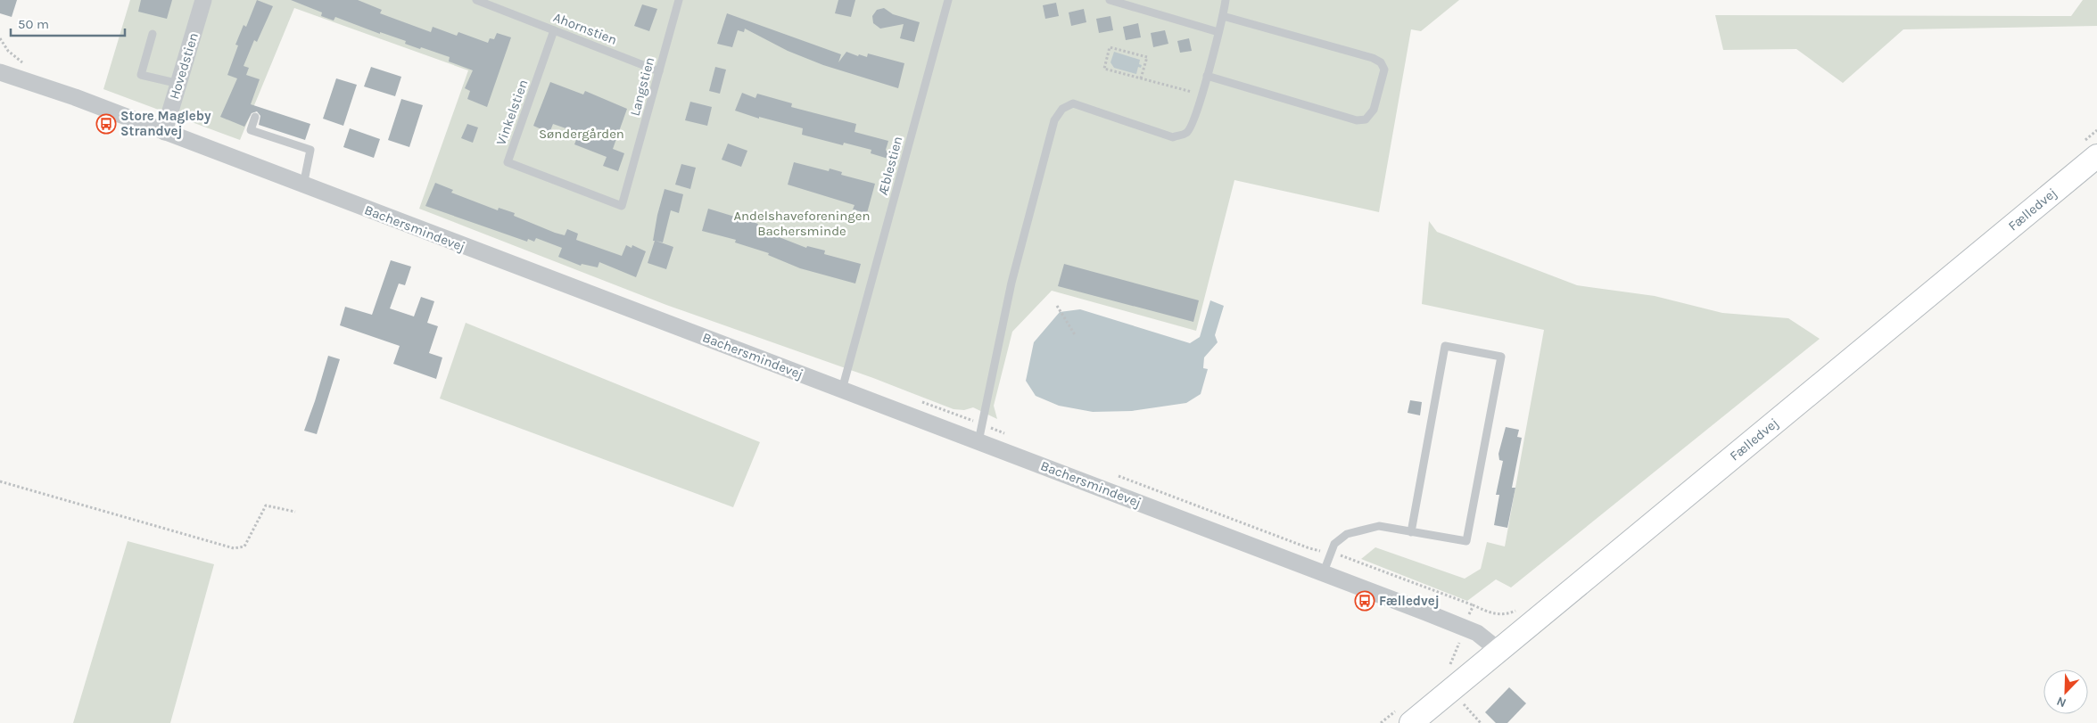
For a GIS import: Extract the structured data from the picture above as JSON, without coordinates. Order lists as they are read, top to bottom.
{
  "streets": {
    "street": ["Hovedstien", "Fælledvej", "Bachersmindevej"],
    "lane": [
      "Ahornstien",
      "Langstien",
      "Vinkelstien",
      "Æblestien"
    ]
  },
  "crossings": [
    ["Ahornstien", "Langstien"],
    ["Ahornstien", "Vinkelstien"],
    ["Hovedstien", "Bachersmindevej"],
    ["Langstien", "Vinkelstien"],
    ["Æblestien", "Bachersmindevej"],
    ["Fælledvej", "Bachersmindevej"]
  ],
  "parks": ["Søndergården", "Andelshaveforeningen Bachersminde"],
  "places": {
    "bus stop": ["Store Magleby Strandvej", "Fælledvej"]
  },
  "scale_bar": "50 m",
  "north": "bottom left"
}
